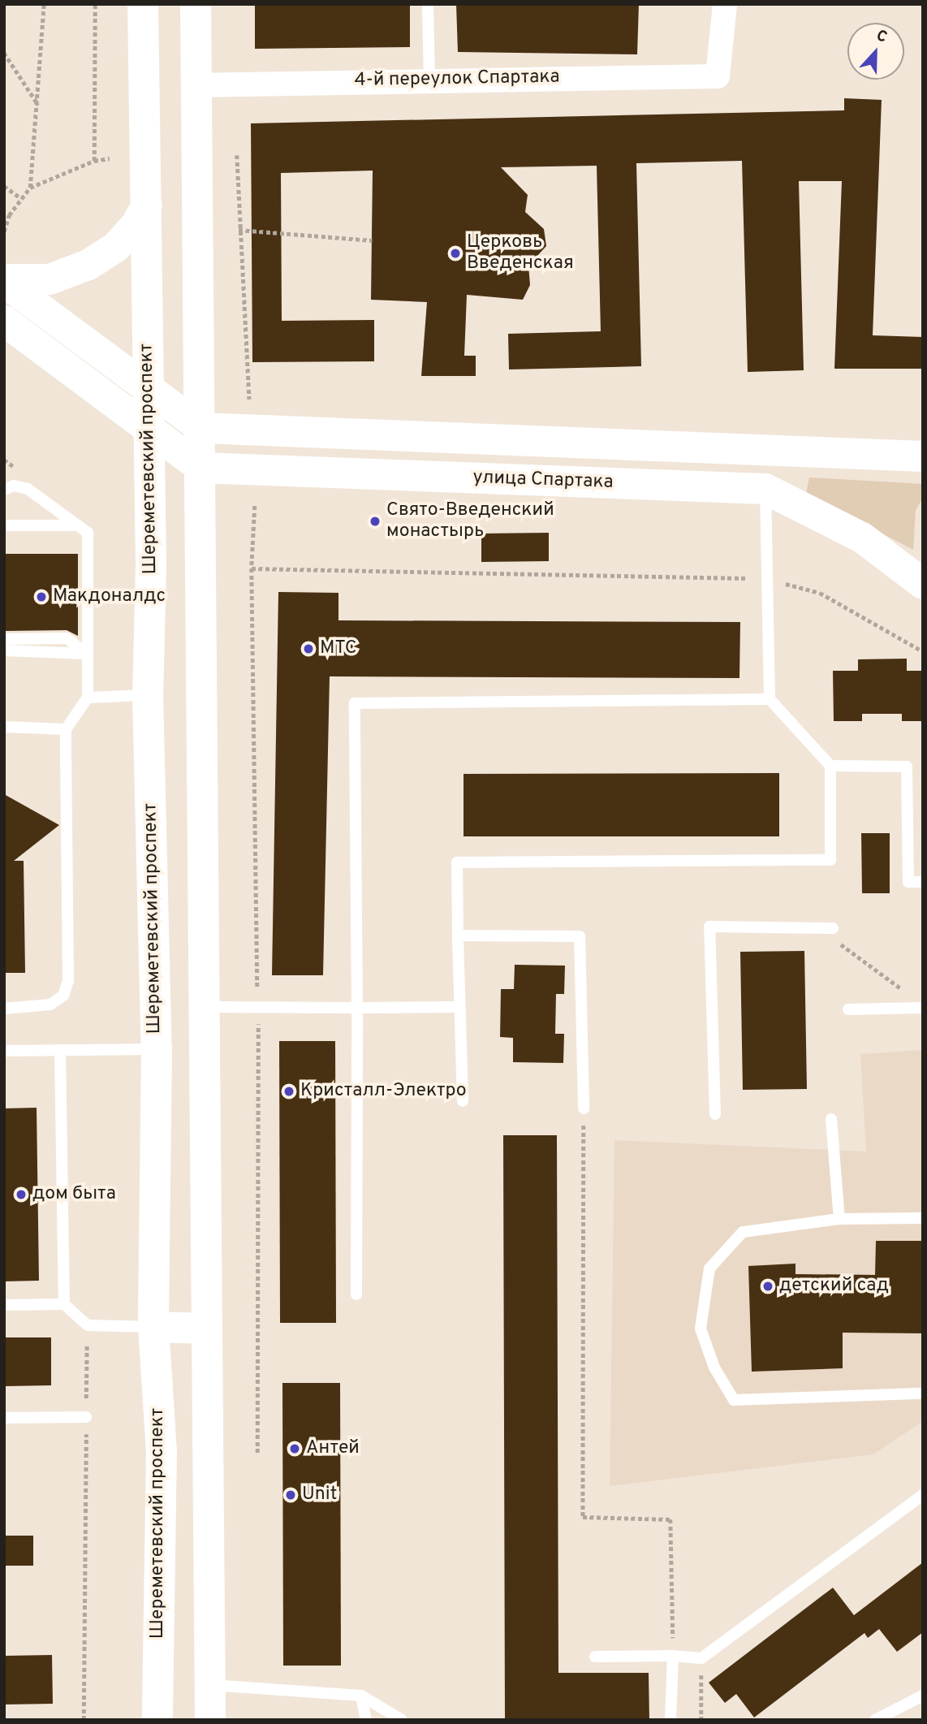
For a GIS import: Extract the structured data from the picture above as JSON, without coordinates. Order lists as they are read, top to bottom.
{
  "streets": {
    "main road": ["Шереметевский проспект", "улица Спартака"],
    "street": ["4-й переулок Спартака"]
  },
  "places": [
    "Церковь Введенская",
    "Свято-Введенский монастырь",
    "Макдоналдс",
    "МТС",
    "Кристалл-Электро",
    "дом быта",
    "детский сад",
    "Антей",
    "Unit"
  ],
  "north": "top"
}
